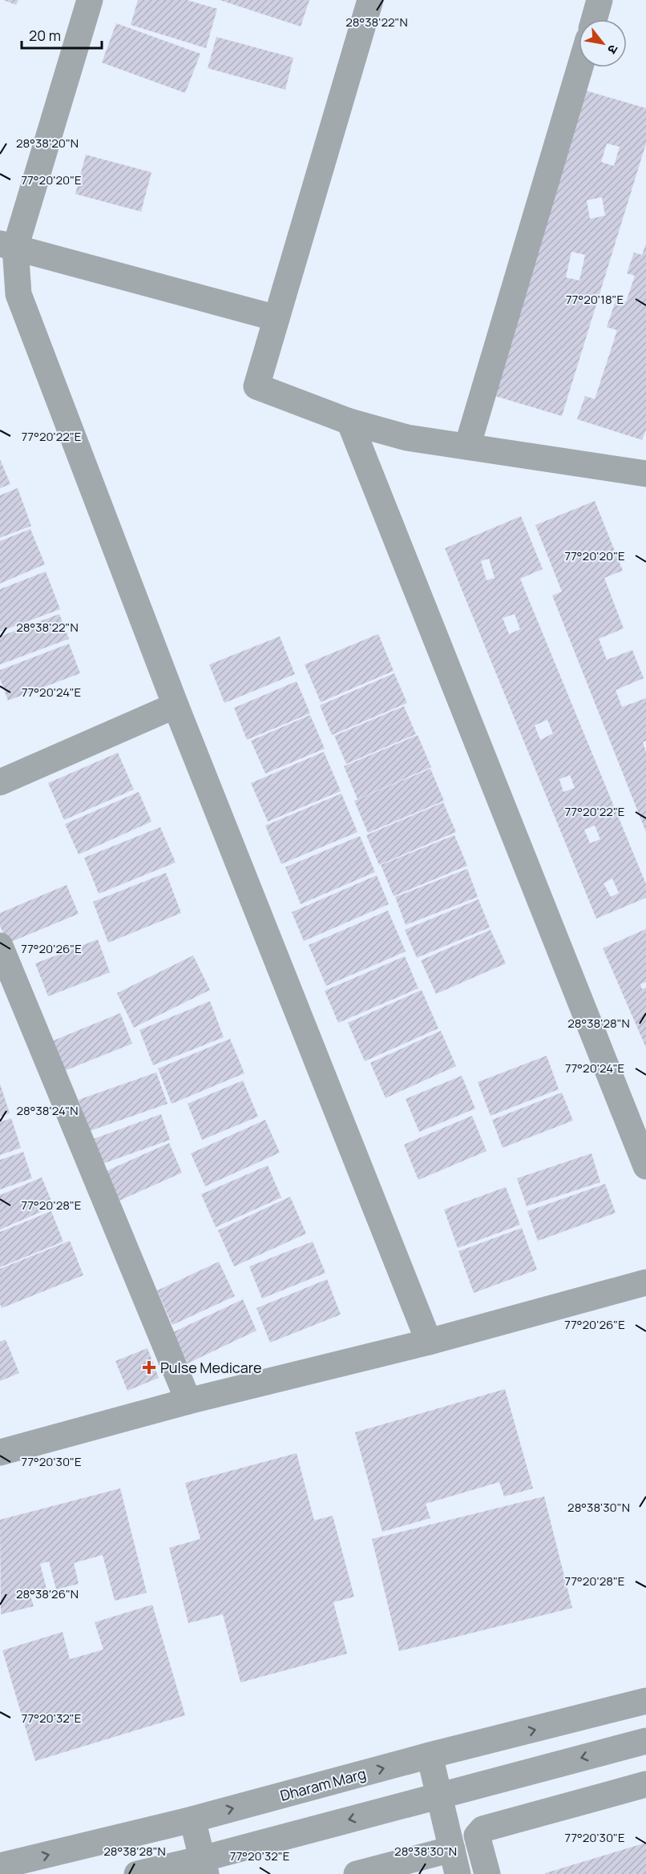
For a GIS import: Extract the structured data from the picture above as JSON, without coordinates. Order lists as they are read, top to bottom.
{
  "streets": {
    "street": ["Dharam Marg"]
  },
  "places": {
    "health": ["Pulse Medicare"]
  },
  "scale_bar": "20 m",
  "north": "bottom right",
  "coordinates": [
    "28°38'22\"N",
    "28°38'20\"N",
    "77°20'20\"E",
    "77°20'18\"E",
    "77°20'22\"E",
    "77°20'24\"E",
    "77°20'26\"E",
    "28°38'28\"N",
    "28°38'24\"N",
    "77°20'28\"E",
    "77°20'30\"E",
    "28°38'30\"N",
    "28°38'26\"N",
    "77°20'32\"E"
  ]
}
